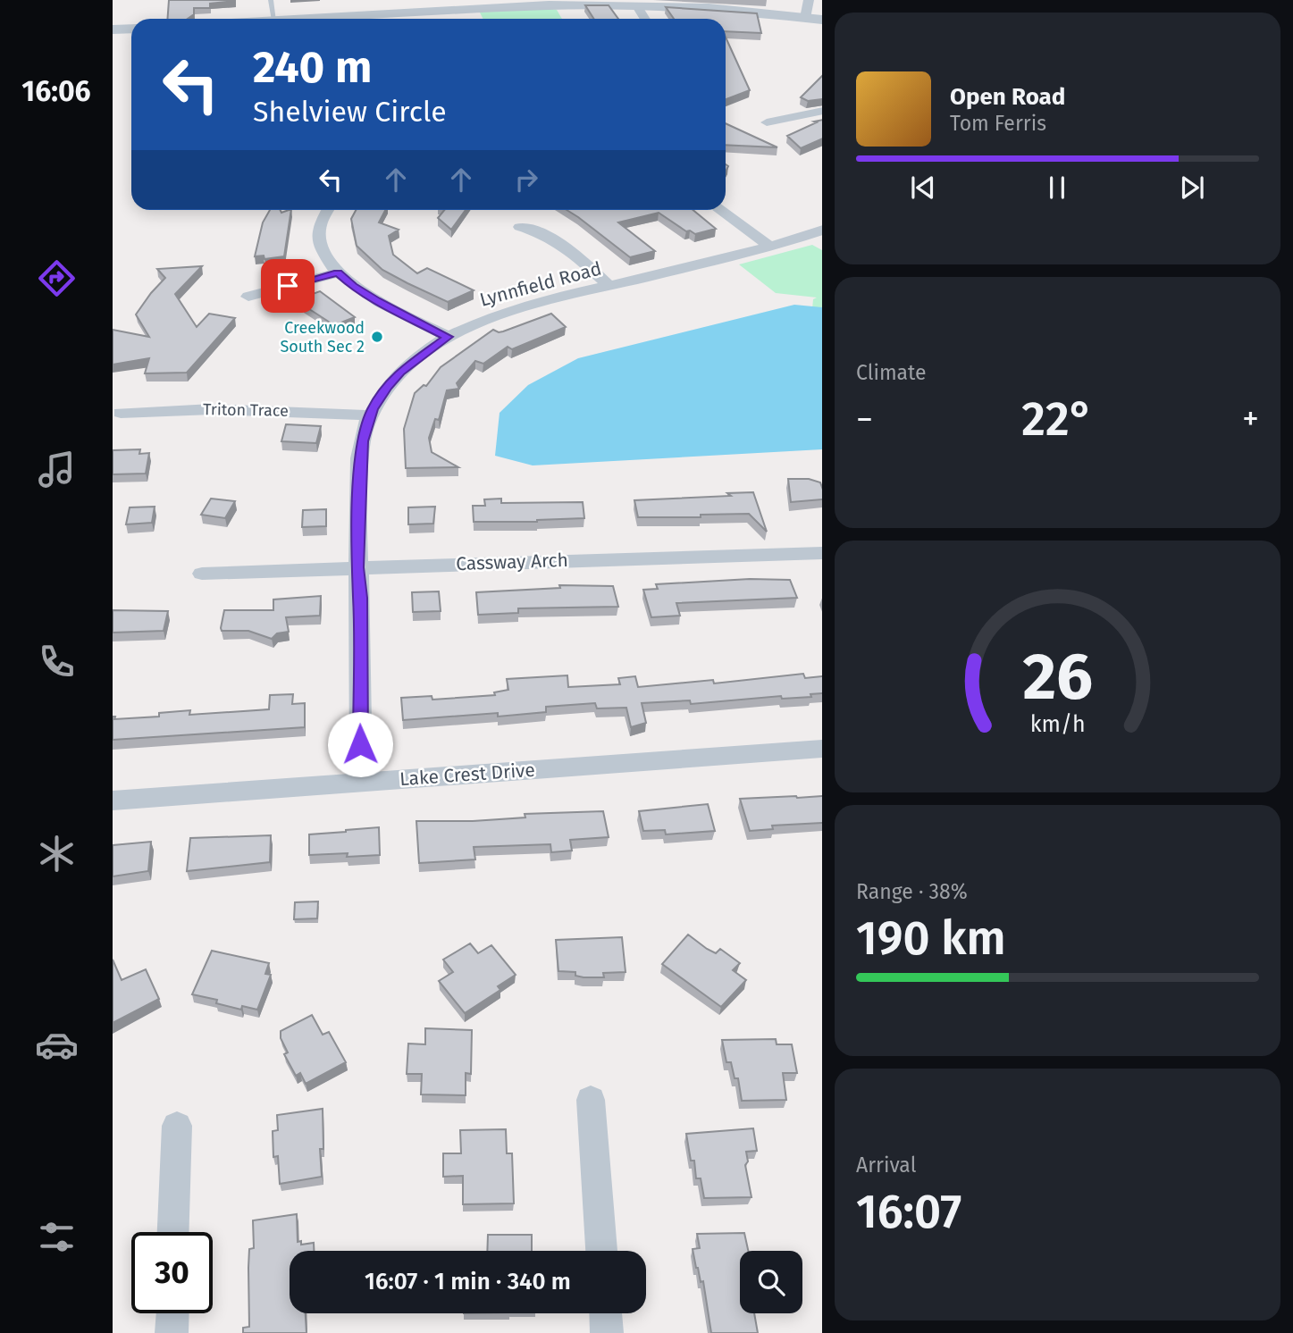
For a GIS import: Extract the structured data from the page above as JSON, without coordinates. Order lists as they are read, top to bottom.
{
  "streets": {
    "street": [
      "Lynnfield Road",
      "Triton Trace",
      "Cassway Arch",
      "Lake Crest Drive"
    ]
  },
  "crossings": [
    ["Lynnfield Road", "Triton Trace"],
    ["Lynnfield Road", "Cassway Arch"],
    ["Lynnfield Road", "Lake Crest Drive"]
  ],
  "places": ["Creekwood South Sec 2"],
  "page": {
    "tabs": "16:06",
    "turn": ["240 m", "Shelview Circle"],
    "song": ["Open Road", "Tom Ferris"],
    "tile": [
      "Climate",
      ["Range · 38%", "190 km"],
      ["Arrival", "16:07"]
    ],
    "heat": ["−", "22°", "+"],
    "limit": "30",
    "trip": "16:07 · 1 min · 340 m",
    "gauge": ["26", "km/h"]
  }
}
